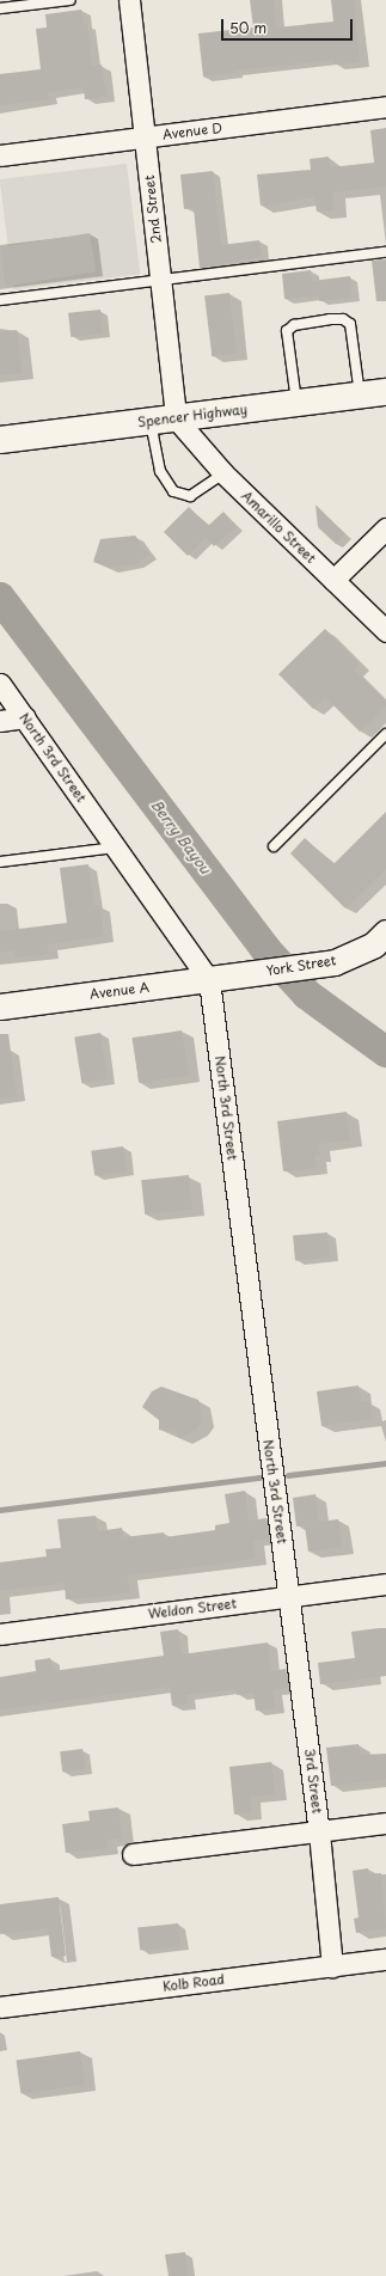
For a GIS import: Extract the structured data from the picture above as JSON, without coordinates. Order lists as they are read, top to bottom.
{
  "streets": {
    "main road": ["Spencer Highway"],
    "street": [
      "Avenue D",
      "2nd Street",
      "Amarillo Street",
      "North 3rd Street",
      "York Street",
      "Avenue A",
      "Weldon Street",
      "3rd Street",
      "Kolb Road"
    ]
  },
  "crossings": [
    ["Avenue D", "2nd Street"],
    ["2nd Street", "Spencer Highway"],
    ["2nd Street", "Amarillo Street"],
    ["Spencer Highway", "Amarillo Street"],
    ["North 3rd Street", "Avenue A"],
    ["North 3rd Street", "Weldon Street"],
    ["North 3rd Street", "3rd Street"],
    ["York Street", "Avenue A"],
    ["Weldon Street", "3rd Street"],
    ["3rd Street", "Kolb Road"]
  ],
  "water": ["Berry Bayou"],
  "scale_bar": "50 m"
}
